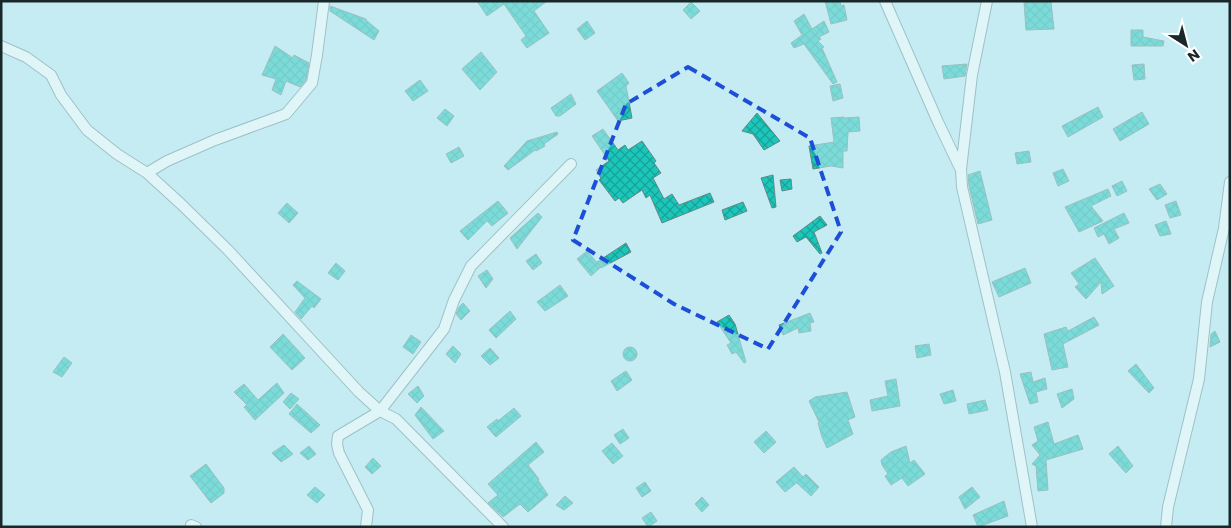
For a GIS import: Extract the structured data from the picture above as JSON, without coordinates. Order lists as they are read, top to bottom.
{
  "north": "bottom right"
}
